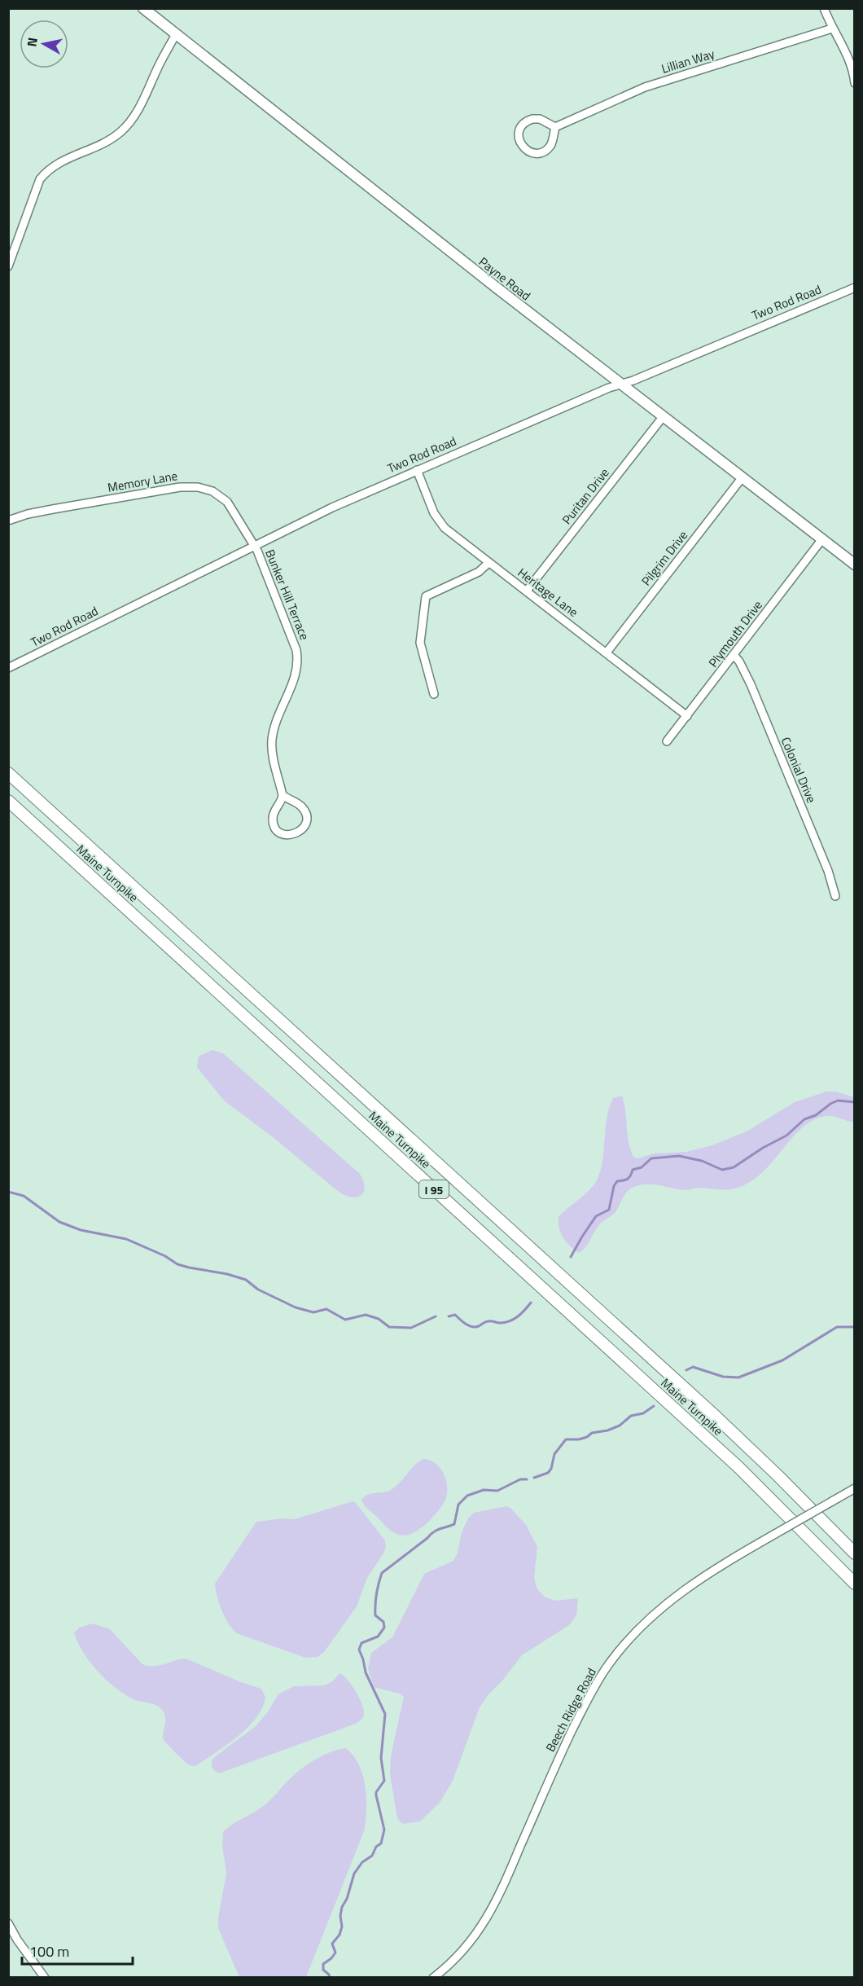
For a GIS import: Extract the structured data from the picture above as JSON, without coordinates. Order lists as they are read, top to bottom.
{
  "streets": {
    "highway": ["Maine Turnpike", "I 95"],
    "main road": ["Payne Road"],
    "street": [
      "Lillian Way",
      "Two Rod Road",
      "Memory Lane",
      "Puritan Drive",
      "Pilgrim Drive",
      "Heritage Lane",
      "Bunker Hill Terrace",
      "Plymouth Drive",
      "Colonial Drive",
      "Beech Ridge Road"
    ]
  },
  "crossings": [
    ["Payne Road", "Two Rod Road"],
    ["Payne Road", "Puritan Drive"],
    ["Payne Road", "Pilgrim Drive"],
    ["Payne Road", "Plymouth Drive"],
    ["Two Rod Road", "Memory Lane"],
    ["Two Rod Road", "Heritage Lane"],
    ["Two Rod Road", "Bunker Hill Terrace"],
    ["Memory Lane", "Bunker Hill Terrace"],
    ["Puritan Drive", "Heritage Lane"],
    ["Pilgrim Drive", "Heritage Lane"],
    ["Heritage Lane", "Plymouth Drive"],
    ["Plymouth Drive", "Colonial Drive"]
  ],
  "scale_bar": "100 m",
  "north": "left"
}
